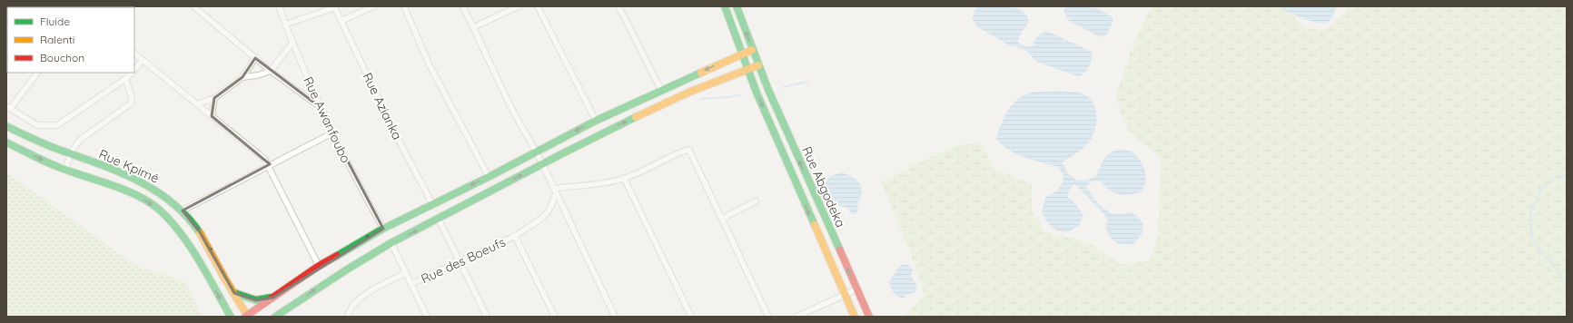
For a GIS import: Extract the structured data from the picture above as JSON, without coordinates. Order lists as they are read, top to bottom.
{
  "streets": {
    "main road": ["Rue Kpimé", "Rue Abgodeka"],
    "street": ["Rue Azianka", "Rue Awanfoubo", "Rue des Boeufs"]
  },
  "legend": ["Fluide", "Ralenti", "Bouchon"]
}
